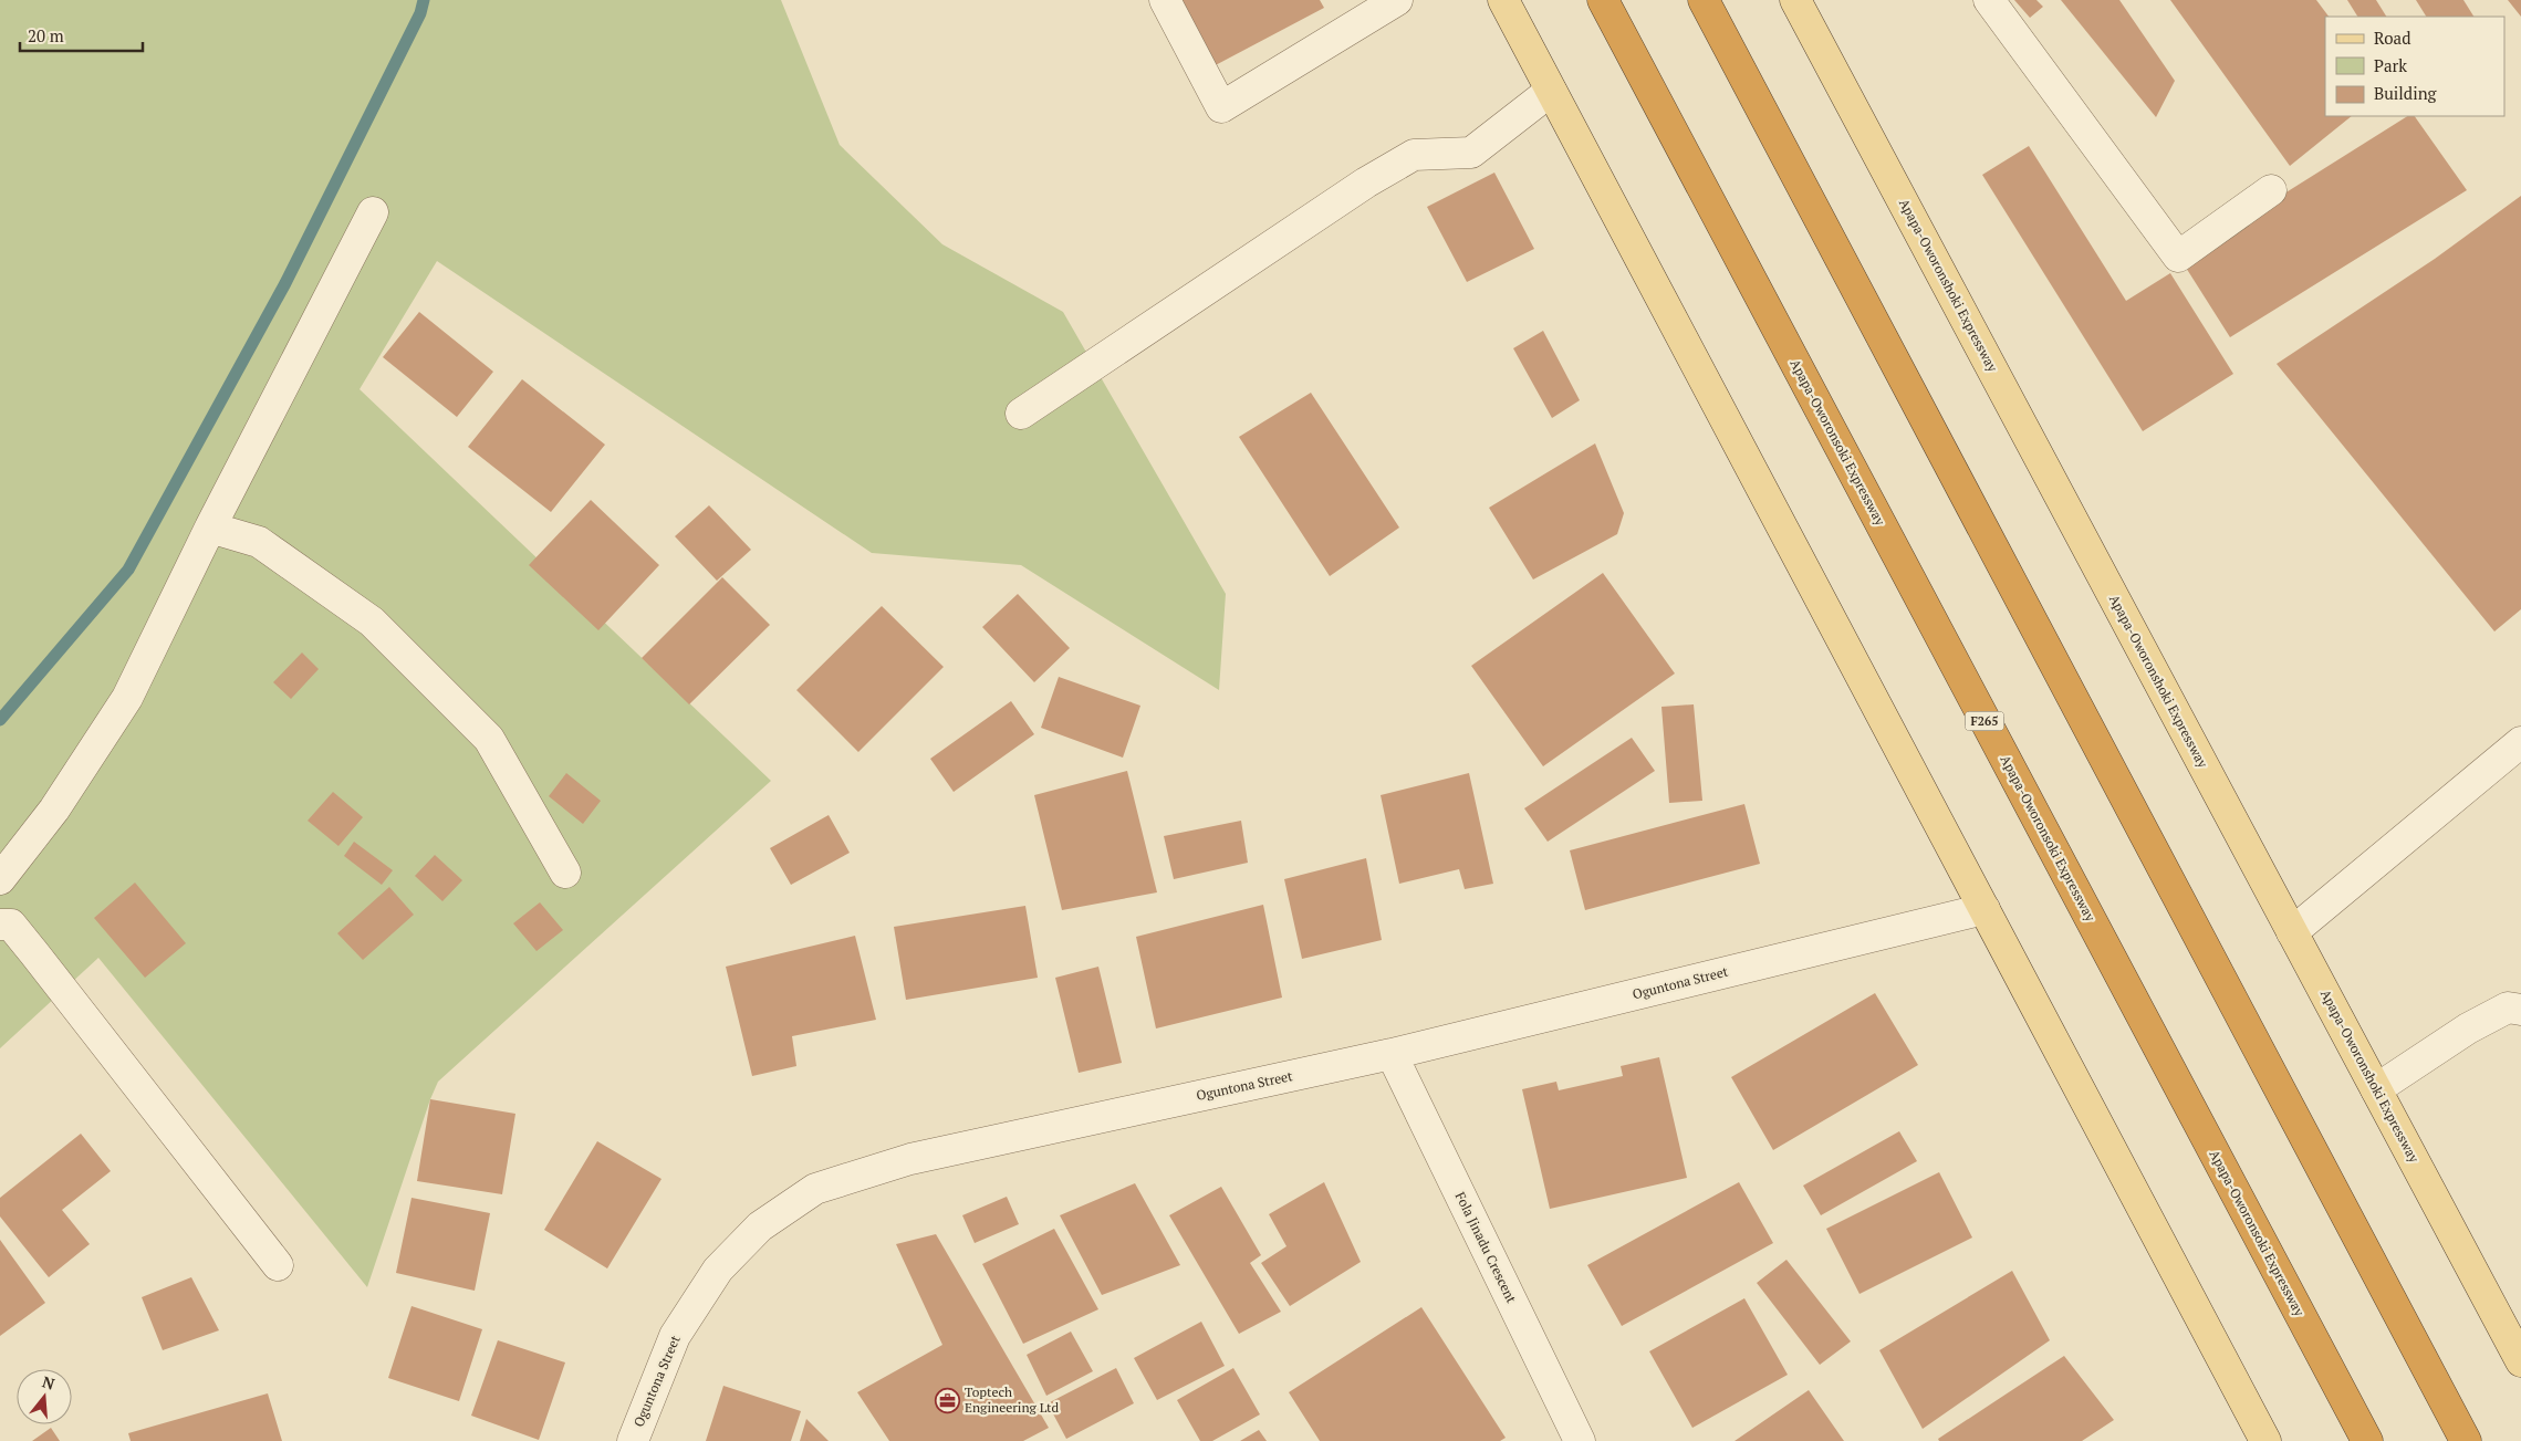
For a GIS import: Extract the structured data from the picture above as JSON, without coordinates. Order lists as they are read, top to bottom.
{
  "streets": {
    "highway": ["Apapa-Oworonsoki Expressway", "F265"],
    "main road": ["Apapa-Oworonshoki Expressway"],
    "street": ["Oguntona Street", "Fola Jinadu Crescent"]
  },
  "crossings": [
    ["Oguntona Street", "Fola Jinadu Crescent"]
  ],
  "places": {
    "office": ["Toptech Engineering Ltd"]
  },
  "legend": ["Road", "Park", "Building"],
  "scale_bar": "20 m",
  "north": "top"
}
